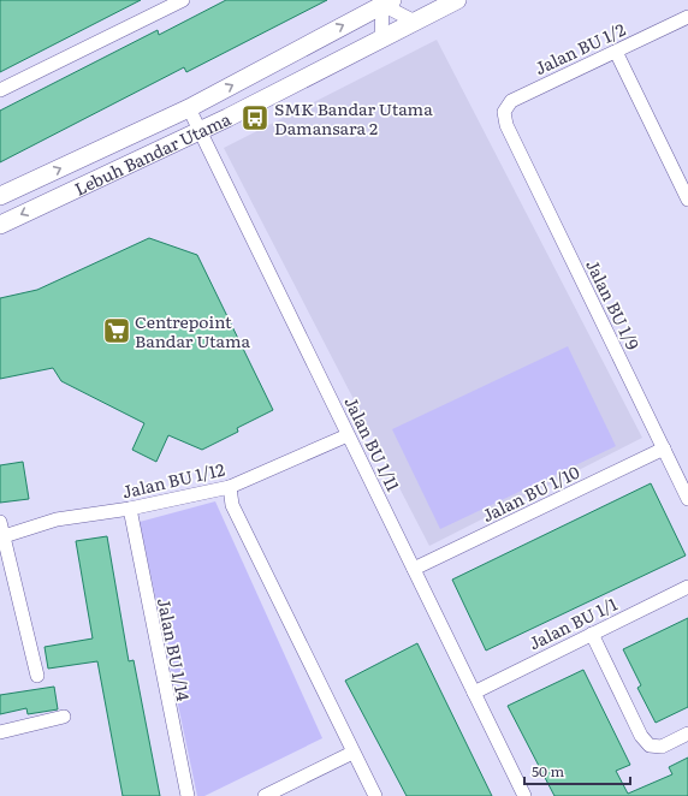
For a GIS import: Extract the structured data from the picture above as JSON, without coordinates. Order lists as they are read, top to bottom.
{
  "streets": {
    "main road": ["Lebuh Bandar Utama"],
    "street": [
      "Jalan BU 1/2",
      "Jalan BU 1/9",
      "Jalan BU 1/11",
      "Jalan BU 1/12",
      "Jalan BU 1/10",
      "Jalan BU 1/1",
      "Jalan BU 1/14"
    ]
  },
  "crossings": [
    ["Jalan BU 1/2", "Jalan BU 1/9"],
    ["Lebuh Bandar Utama", "Jalan BU 1/11"],
    ["Jalan BU 1/9", "Jalan BU 1/10"],
    ["Jalan BU 1/11", "Jalan BU 1/12"],
    ["Jalan BU 1/11", "Jalan BU 1/10"],
    ["Jalan BU 1/11", "Jalan BU 1/1"],
    ["Jalan BU 1/12", "Jalan BU 1/14"]
  ],
  "places": {
    "bus stop": ["SMK Bandar Utama Damansara 2"],
    "supermarket": ["Centrepoint Bandar Utama"]
  },
  "scale_bar": "50 m"
}
